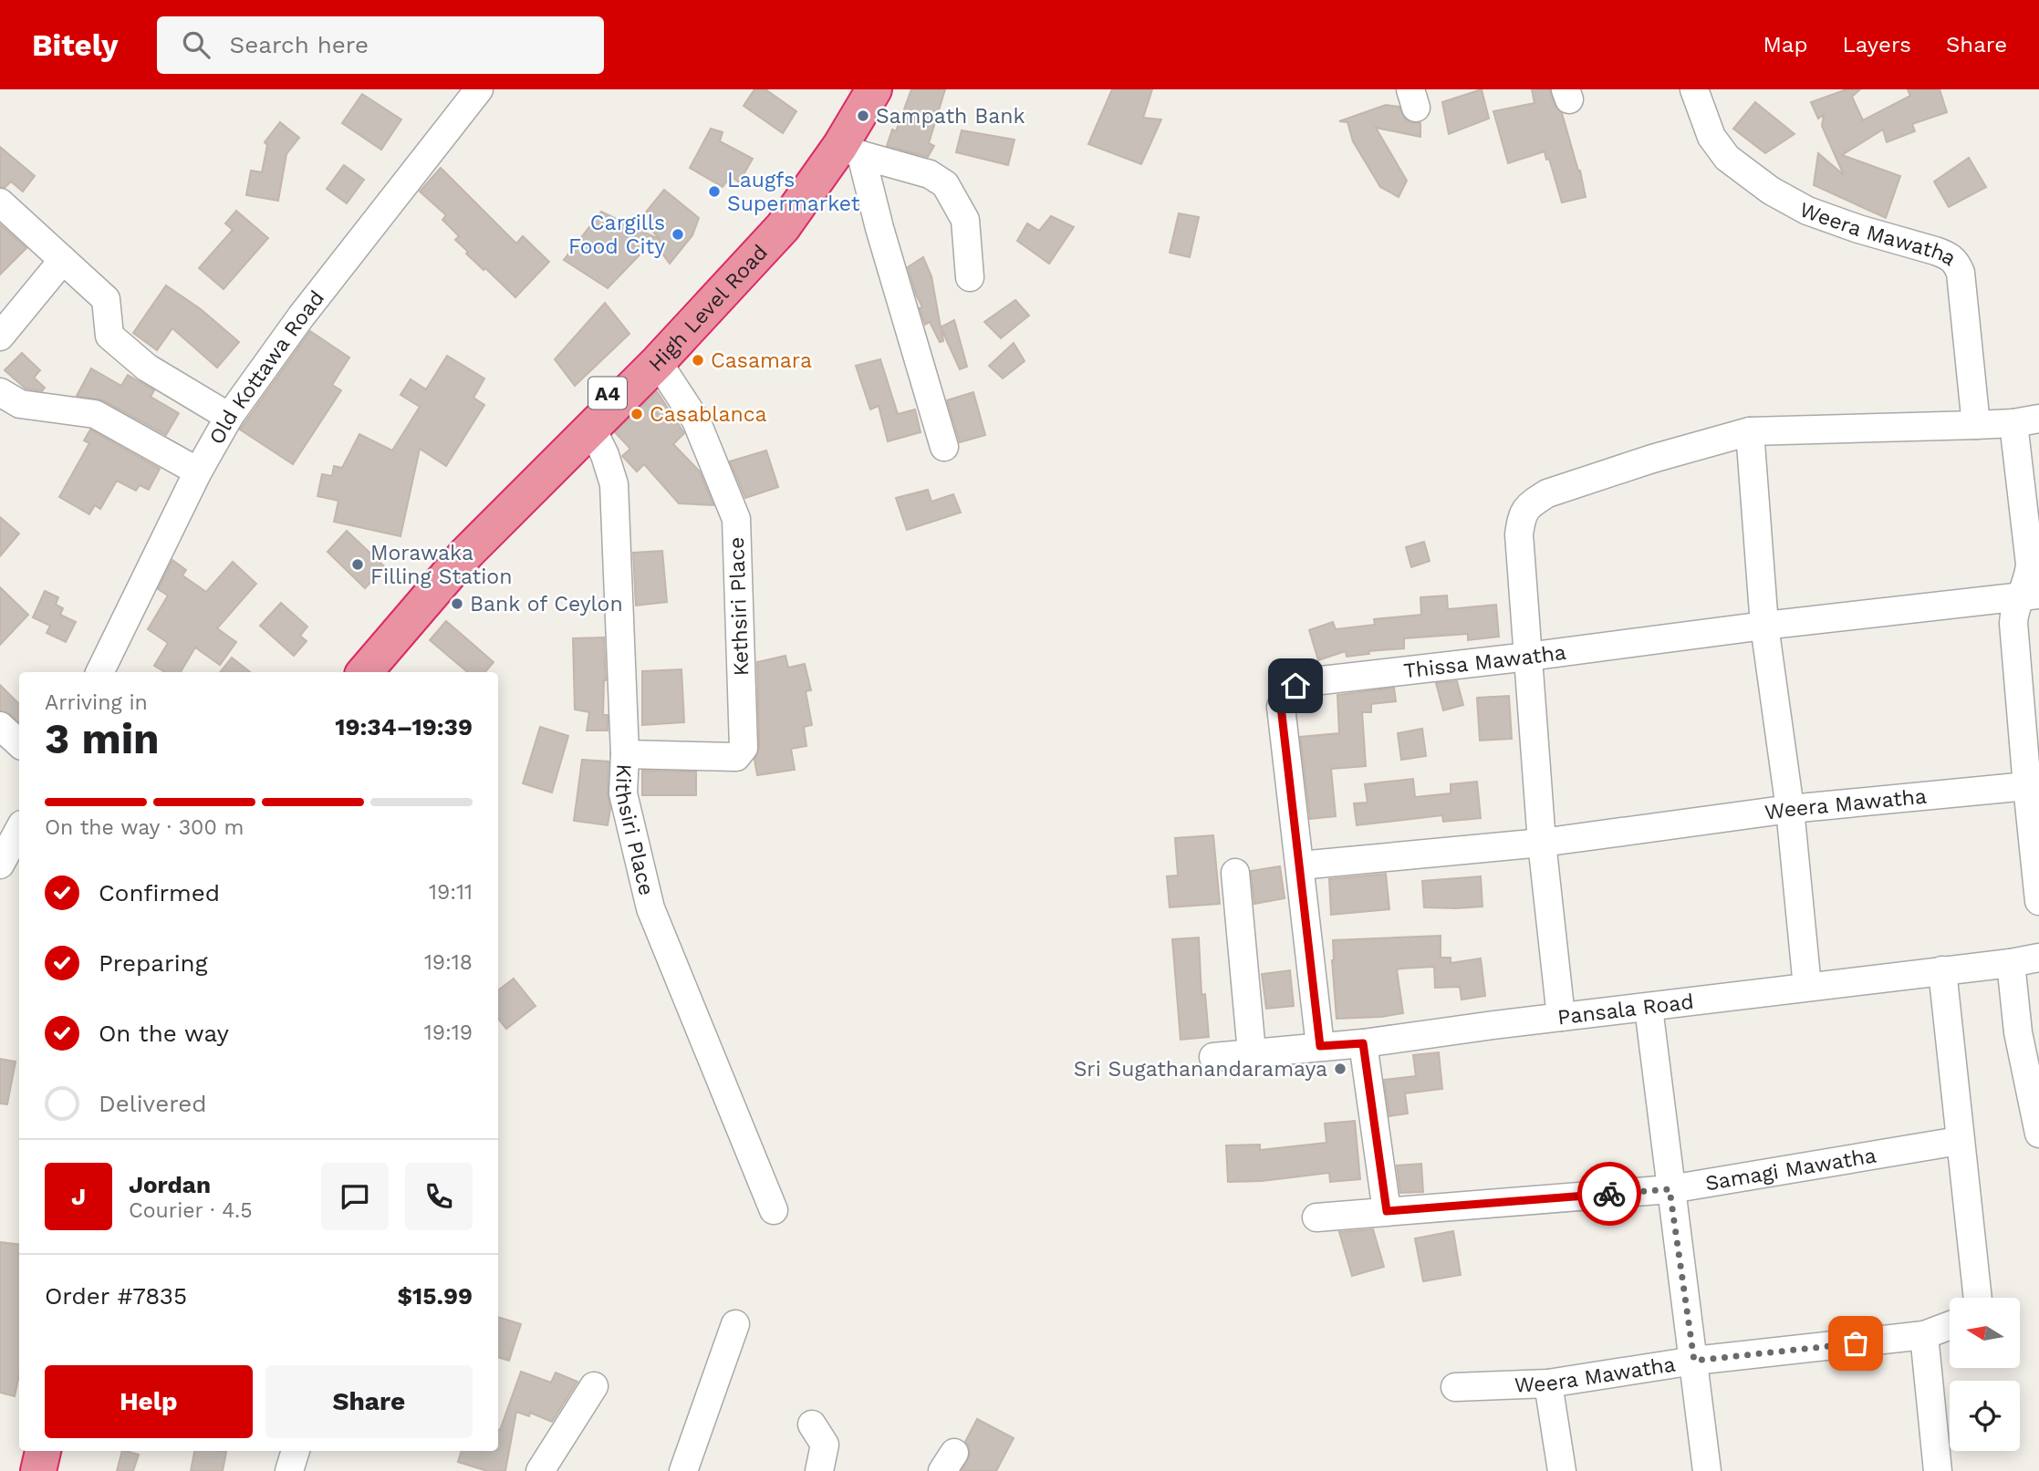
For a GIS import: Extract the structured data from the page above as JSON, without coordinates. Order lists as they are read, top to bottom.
{
  "streets": {
    "highway": ["High Level Road", "A4"],
    "street": [
      "Weera Mawatha",
      "Old Kottawa Road",
      "Kethsiri Place",
      "Thissa Mawatha",
      "Kithsiri Place",
      "Pansala Road",
      "Samagi Mawatha"
    ]
  },
  "crossings": [
    ["Weera Mawatha", "Thissa Mawatha"],
    ["High Level Road", "Kethsiri Place"],
    ["High Level Road", "Kithsiri Place"],
    ["Kethsiri Place", "Kithsiri Place"],
    ["Thissa Mawatha", "Pansala Road"]
  ],
  "places": [
    "Sampath Bank",
    "Laugfs Supermarket",
    "Cargills Food City",
    "Casamara",
    "Casablanca",
    "Morawaka Filling Station",
    "Bank of Ceylon",
    "Sri Sugathanandaramaya"
  ],
  "north": "left",
  "page": {
    "header": "Bitely",
    "search": "Search here",
    "nav": ["Map", "Layers", "Share"],
    "heading": ["3 min", "Arriving in", "19:34–19:39"],
    "panel": [
      "Jordan",
      "Courier · 4.5",
      "Order #7835",
      "$15.99"
    ],
    "bar": "On the way · 300 m",
    "list": [
      ["Confirmed", "19:11"],
      ["Preparing", "19:18"],
      ["On the way", "19:19"],
      "Delivered"
    ],
    "round": "J",
    "buttons": ["Help", "Share"]
  }
}
